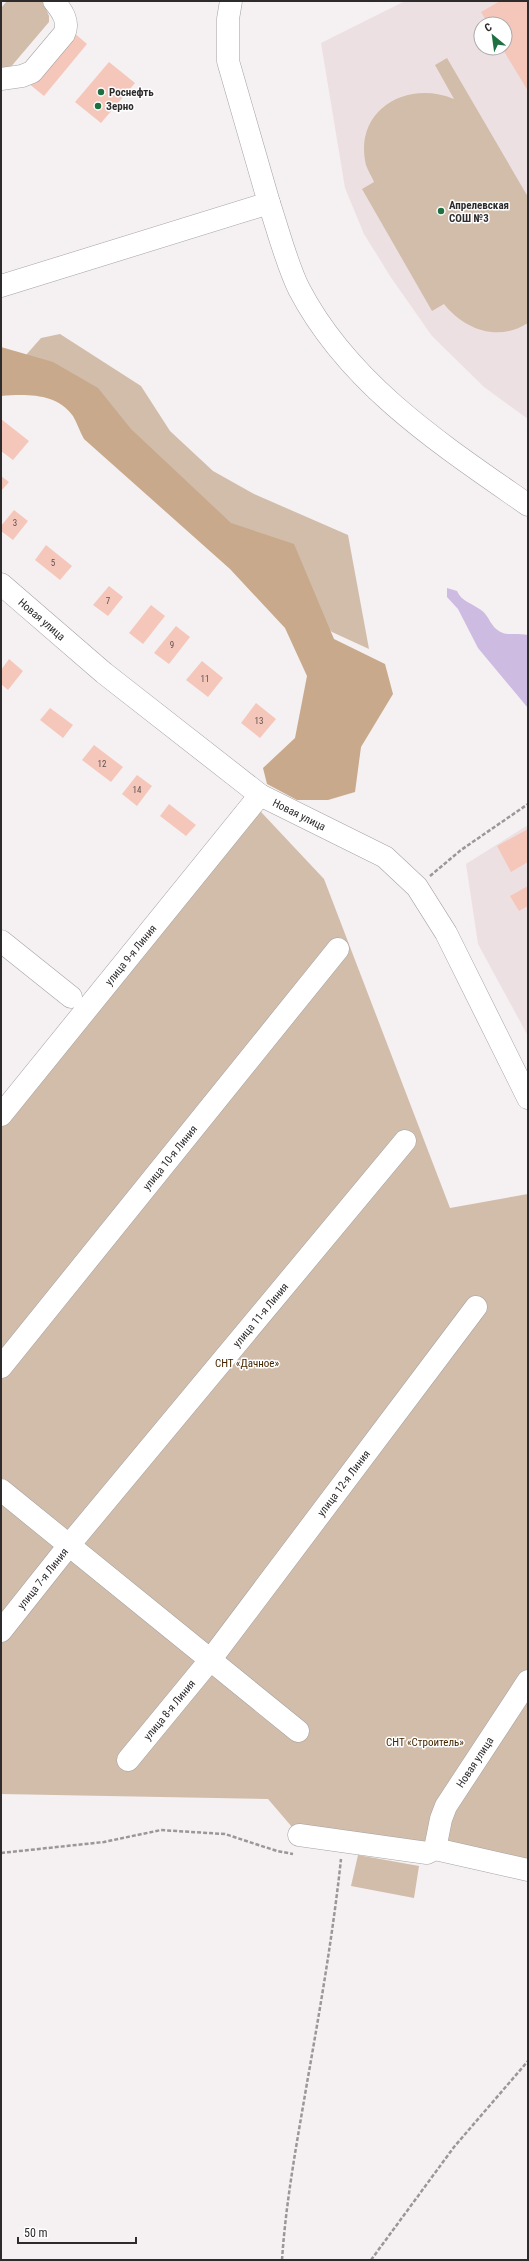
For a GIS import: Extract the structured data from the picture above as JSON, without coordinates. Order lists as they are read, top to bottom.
{
  "streets": {
    "street": [
      "Новая улица",
      "улица 9-я Линия",
      "улица 10-я Линия",
      "улица 11-я Линия",
      "улица 12-я Линия",
      "улица 7-я Линия",
      "улица 8-я Линия"
    ]
  },
  "crossings": [
    ["Новая улица", "улица 9-я Линия"],
    ["улица 11-я Линия", "улица 7-я Линия"],
    ["улица 12-я Линия", "улица 8-я Линия"]
  ],
  "parks": ["СНТ «Дачное»", "СНТ «Строитель»"],
  "places": ["Роснефть", "Зерно", "Апрелевская СОШ №3"],
  "house_numbers": [
    "3",
    "5",
    "7",
    "9",
    "11",
    "13",
    "12",
    "14"
  ],
  "scale_bar": "50 m",
  "north": "top left"
}
